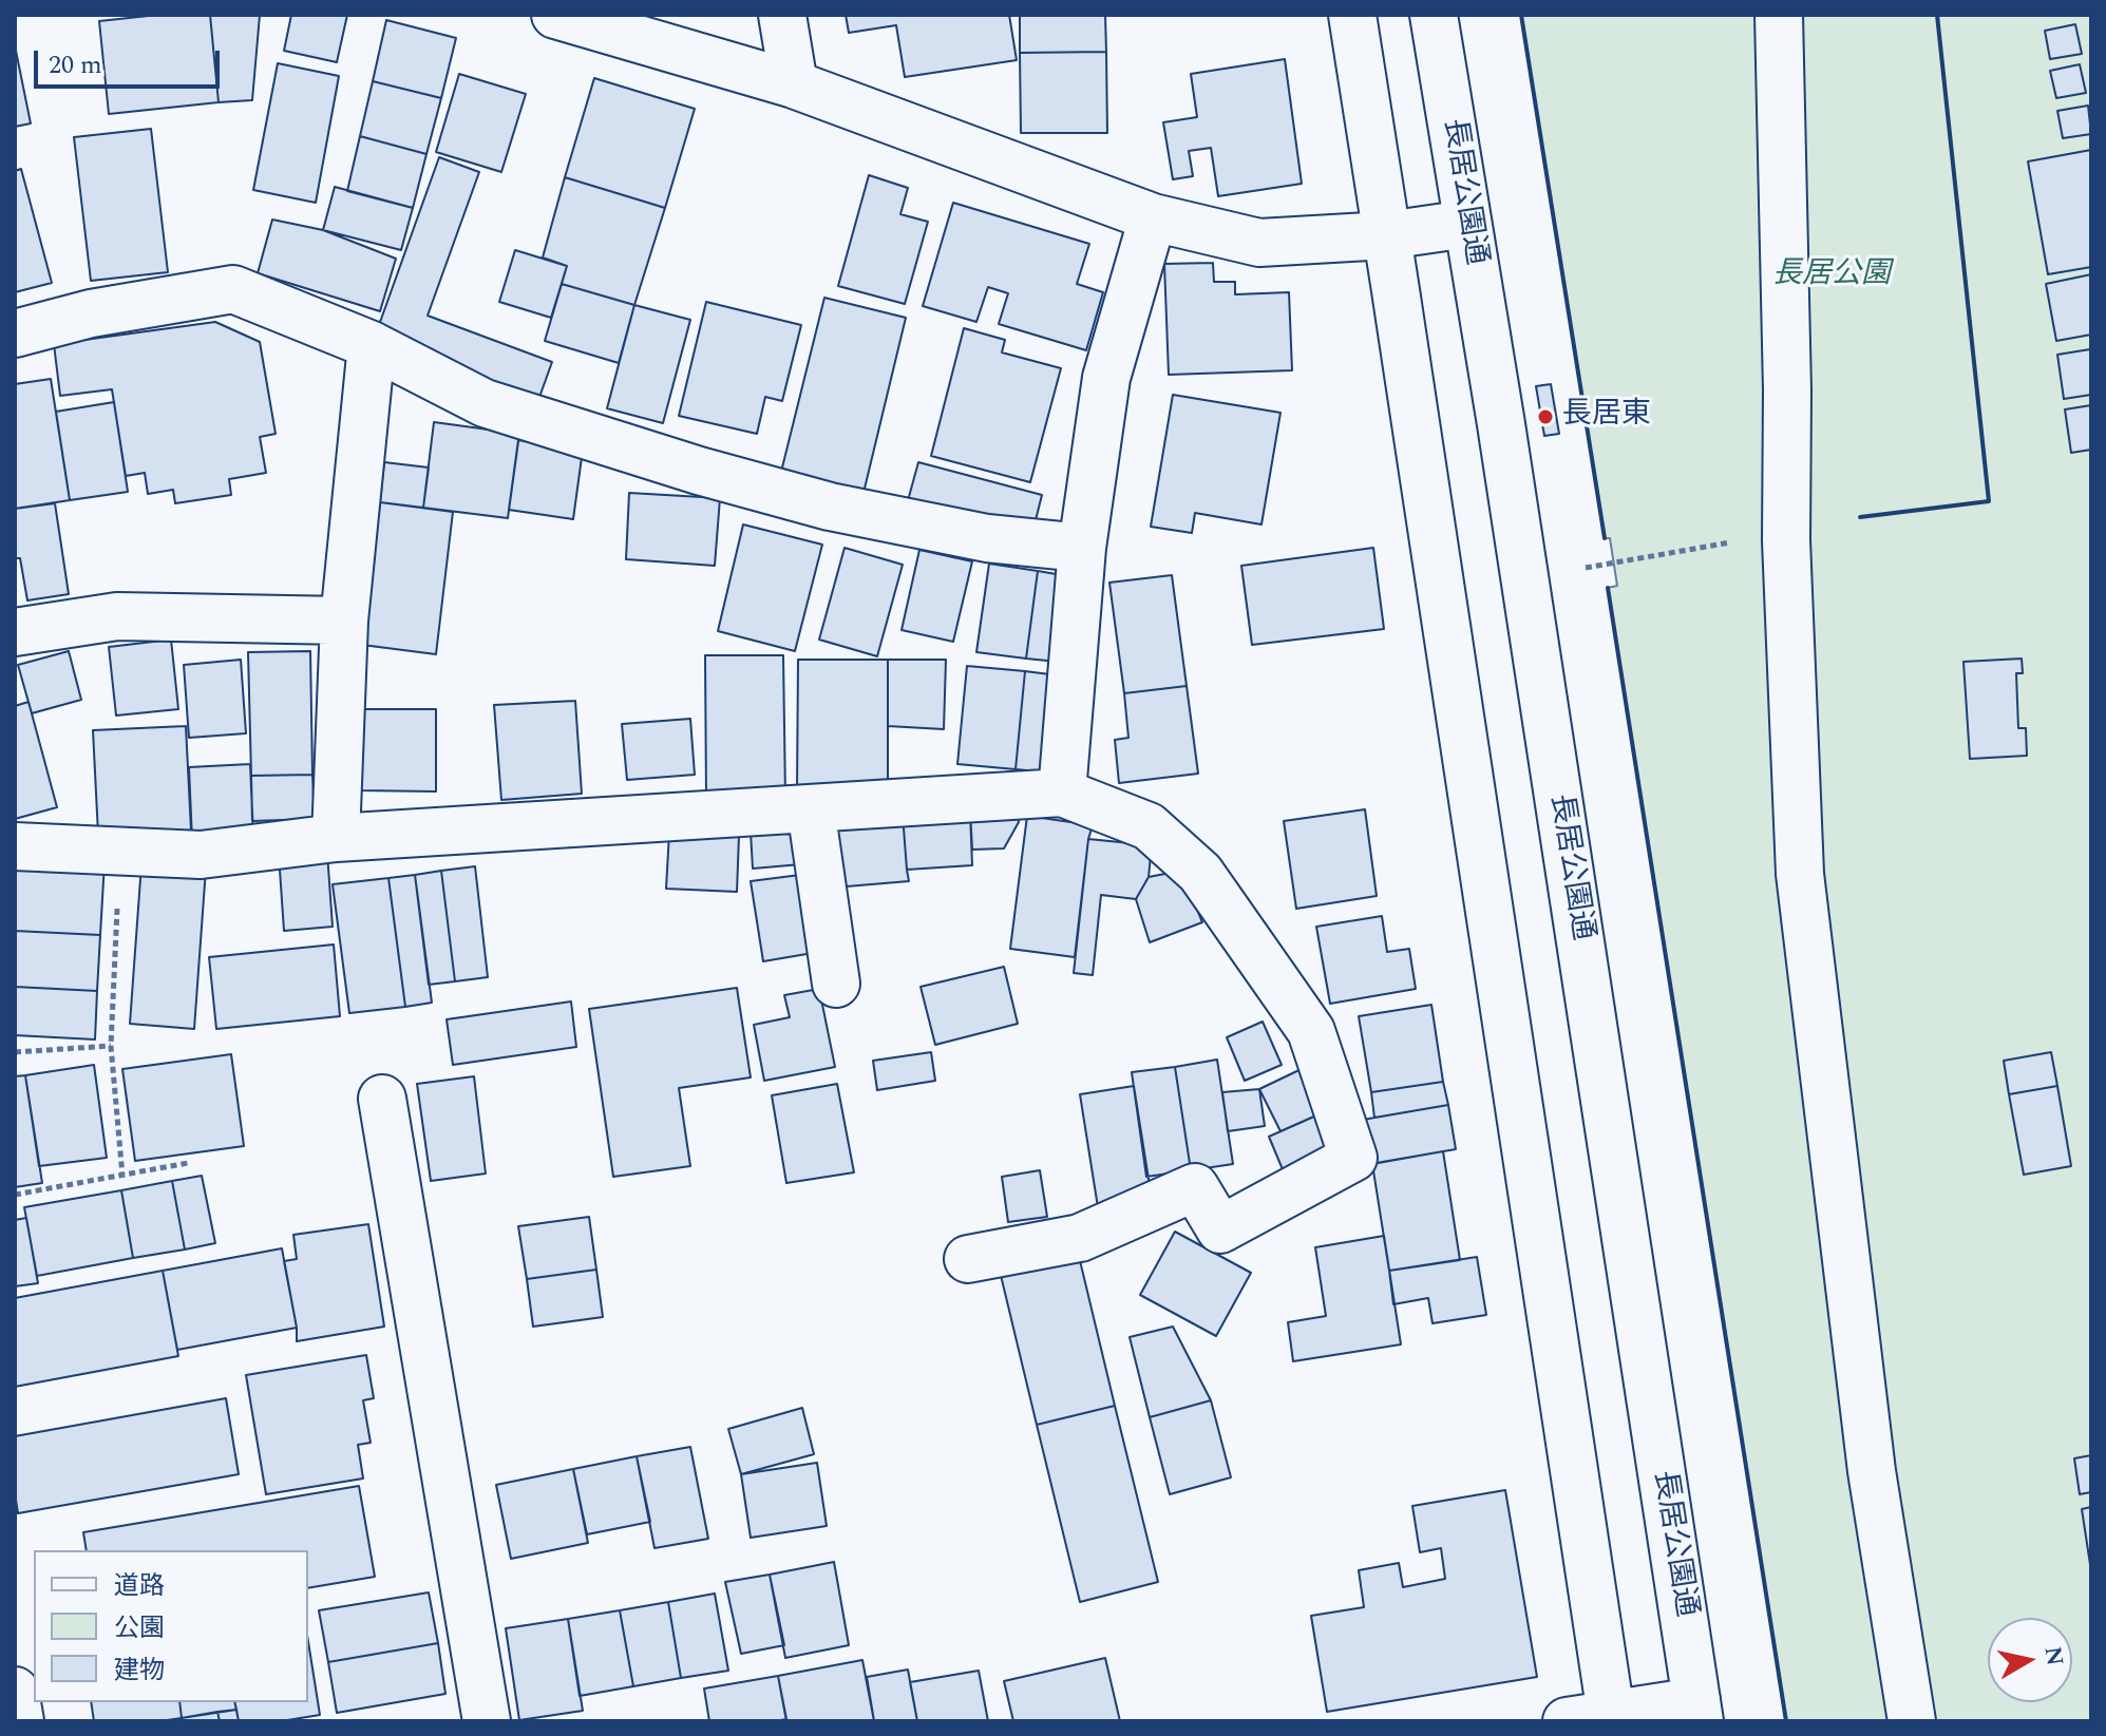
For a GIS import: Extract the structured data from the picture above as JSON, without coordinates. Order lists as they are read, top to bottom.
{
  "streets": {
    "main road": ["長居公園通"]
  },
  "parks": ["長居公園"],
  "places": ["長居東"],
  "legend": ["道路", "公園", "建物"],
  "scale_bar": "20 m",
  "north": "right"
}
